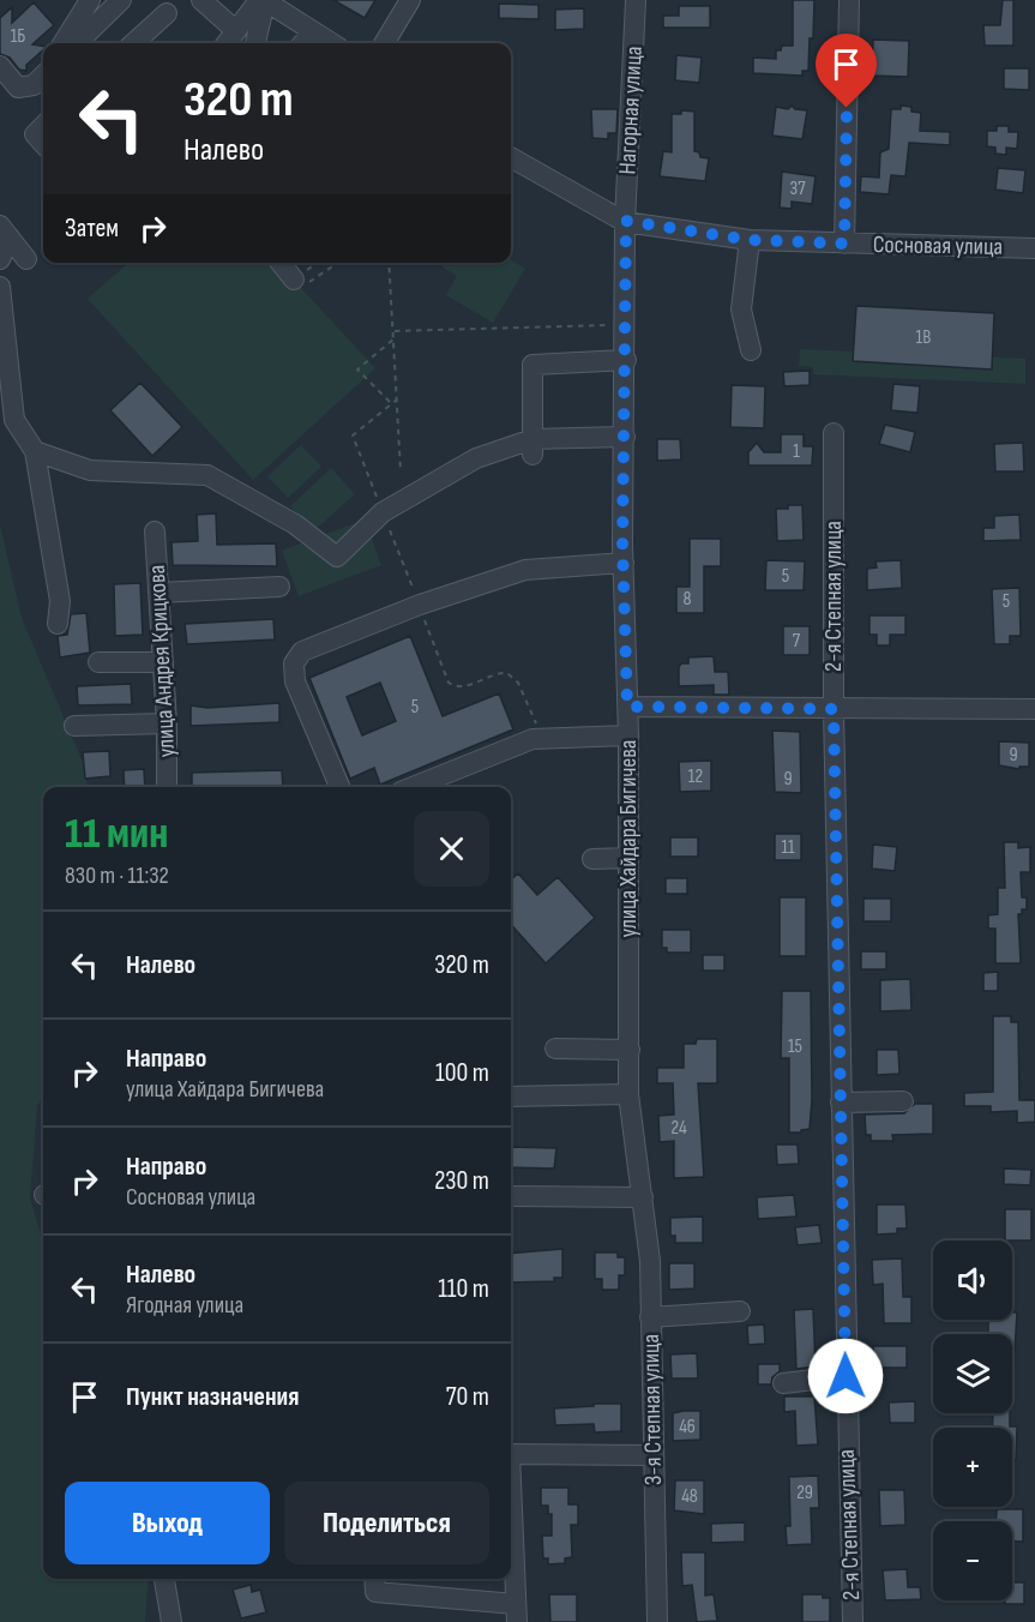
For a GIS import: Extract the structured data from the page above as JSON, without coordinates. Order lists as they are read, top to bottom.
{
  "streets": {
    "street": [
      "Нагорная улица",
      "Сосновая улица",
      "2-я Степная улица",
      "улица Андрея Крицкова",
      "улица Хайдара Бигичева",
      "3-я Степная улица"
    ]
  },
  "crossings": [
    ["Нагорная улица", "Сосновая улица"],
    ["Нагорная улица", "улица Хайдара Бигичева"],
    ["Сосновая улица", "улица Хайдара Бигичева"],
    ["улица Хайдара Бигичева", "3-я Степная улица"]
  ],
  "house_numbers": [
    "1Б",
    "37",
    "1В",
    "1",
    "5",
    "8",
    "5",
    "7",
    "5",
    "9",
    "12",
    "9",
    "11",
    "15",
    "24",
    "46",
    "29",
    "48"
  ],
  "page": {
    "turn": ["320 m", "Налево"],
    "then": "Затем",
    "heading": ["11 мин", "830 m · 11:32"],
    "list": [
      {
        "name": "Налево",
        "value": "320 m"
      },
      {
        "name": "Направо",
        "note": "улица Хайдара Бигичева",
        "value": "100 m"
      },
      {
        "name": "Направо",
        "note": "Сосновая улица",
        "value": "230 m"
      },
      {
        "name": "Налево",
        "note": "Ягодная улица",
        "value": "110 m"
      },
      {
        "name": "Пункт назначения",
        "value": "70 m"
      }
    ],
    "map_buttons": ["+", "−"],
    "buttons": ["Выход", "Поделиться"]
  }
}
